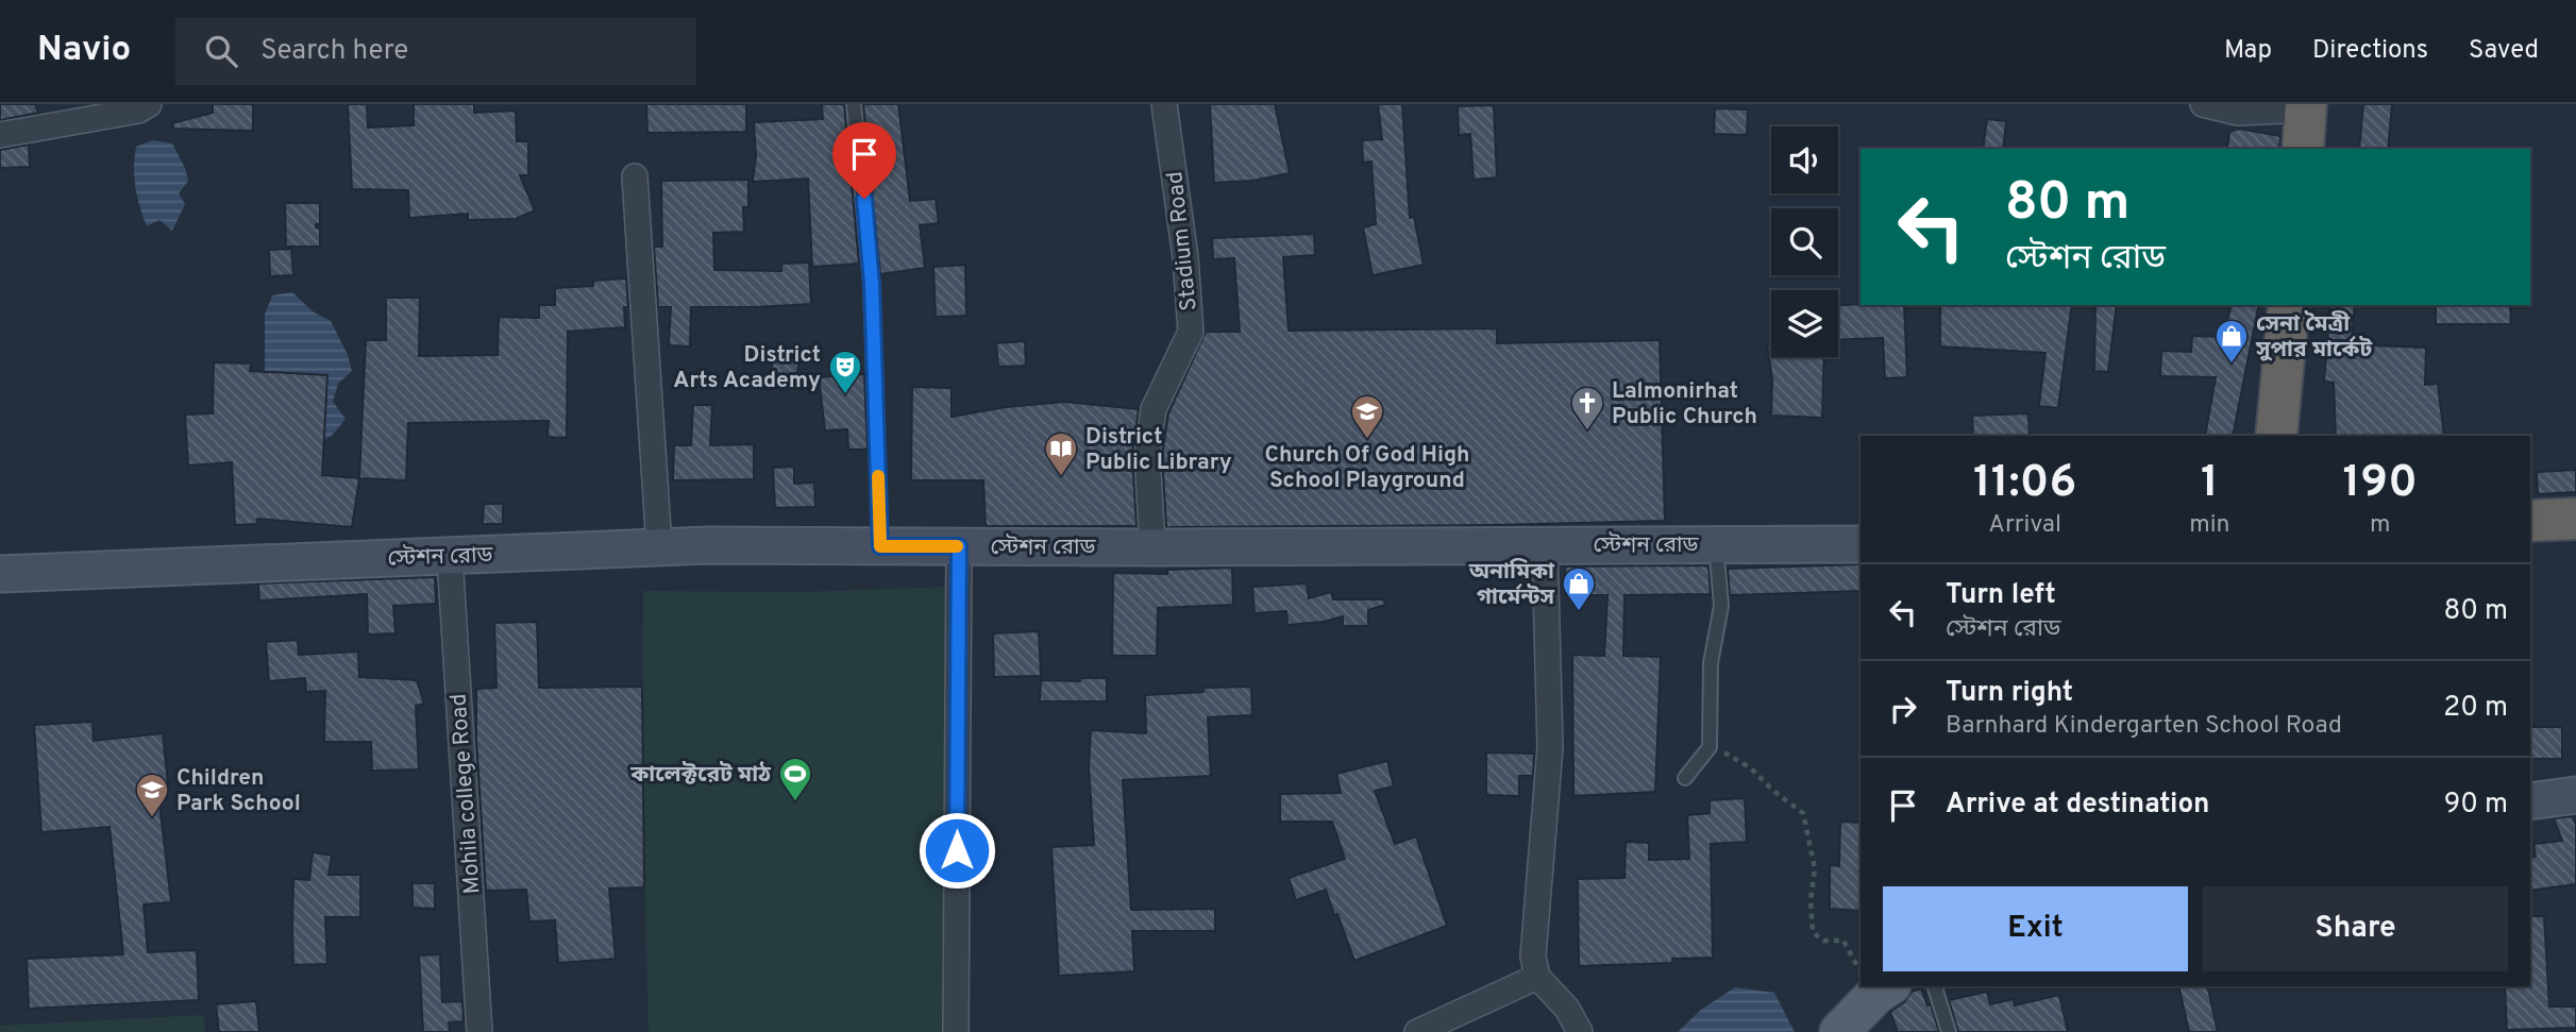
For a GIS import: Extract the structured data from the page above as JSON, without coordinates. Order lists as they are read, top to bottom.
{
  "streets": {
    "main road": ["স্টেশন রোড"],
    "street": ["Stadium Road", "Mohila college Road"]
  },
  "crossings": [
    ["Stadium Road", "স্টেশন রোড"],
    ["স্টেশন রোড", "Mohila college Road"]
  ],
  "places": {
    "shop": ["সেনা মৈত্রী সুপার মার্কেট", "অনামিকা গার্মেন্টস"],
    "theatre": ["District Arts Academy"],
    "church": ["Lalmonirhat Public Church"],
    "school or university": ["Church Of God High School Playground", "Children Park School"],
    "library": ["District Public Library"],
    "sports": ["কালেক্টরেট মাঠ"]
  },
  "page": {
    "header": "Navio",
    "search": "Search here",
    "nav": ["Map", "Directions", "Saved"],
    "turn": ["80 m", "স্টেশন রোড"],
    "eta": [
      "11:06",
      "Arrival",
      "1",
      "min",
      "190",
      "m"
    ],
    "list": [
      {
        "name": "Turn left",
        "note": "স্টেশন রোড",
        "value": "80 m"
      },
      {
        "name": "Turn right",
        "note": "Barnhard Kindergarten School Road",
        "value": "20 m"
      },
      {
        "name": "Arrive at destination",
        "value": "90 m"
      }
    ],
    "buttons": ["Exit", "Share"]
  }
}
